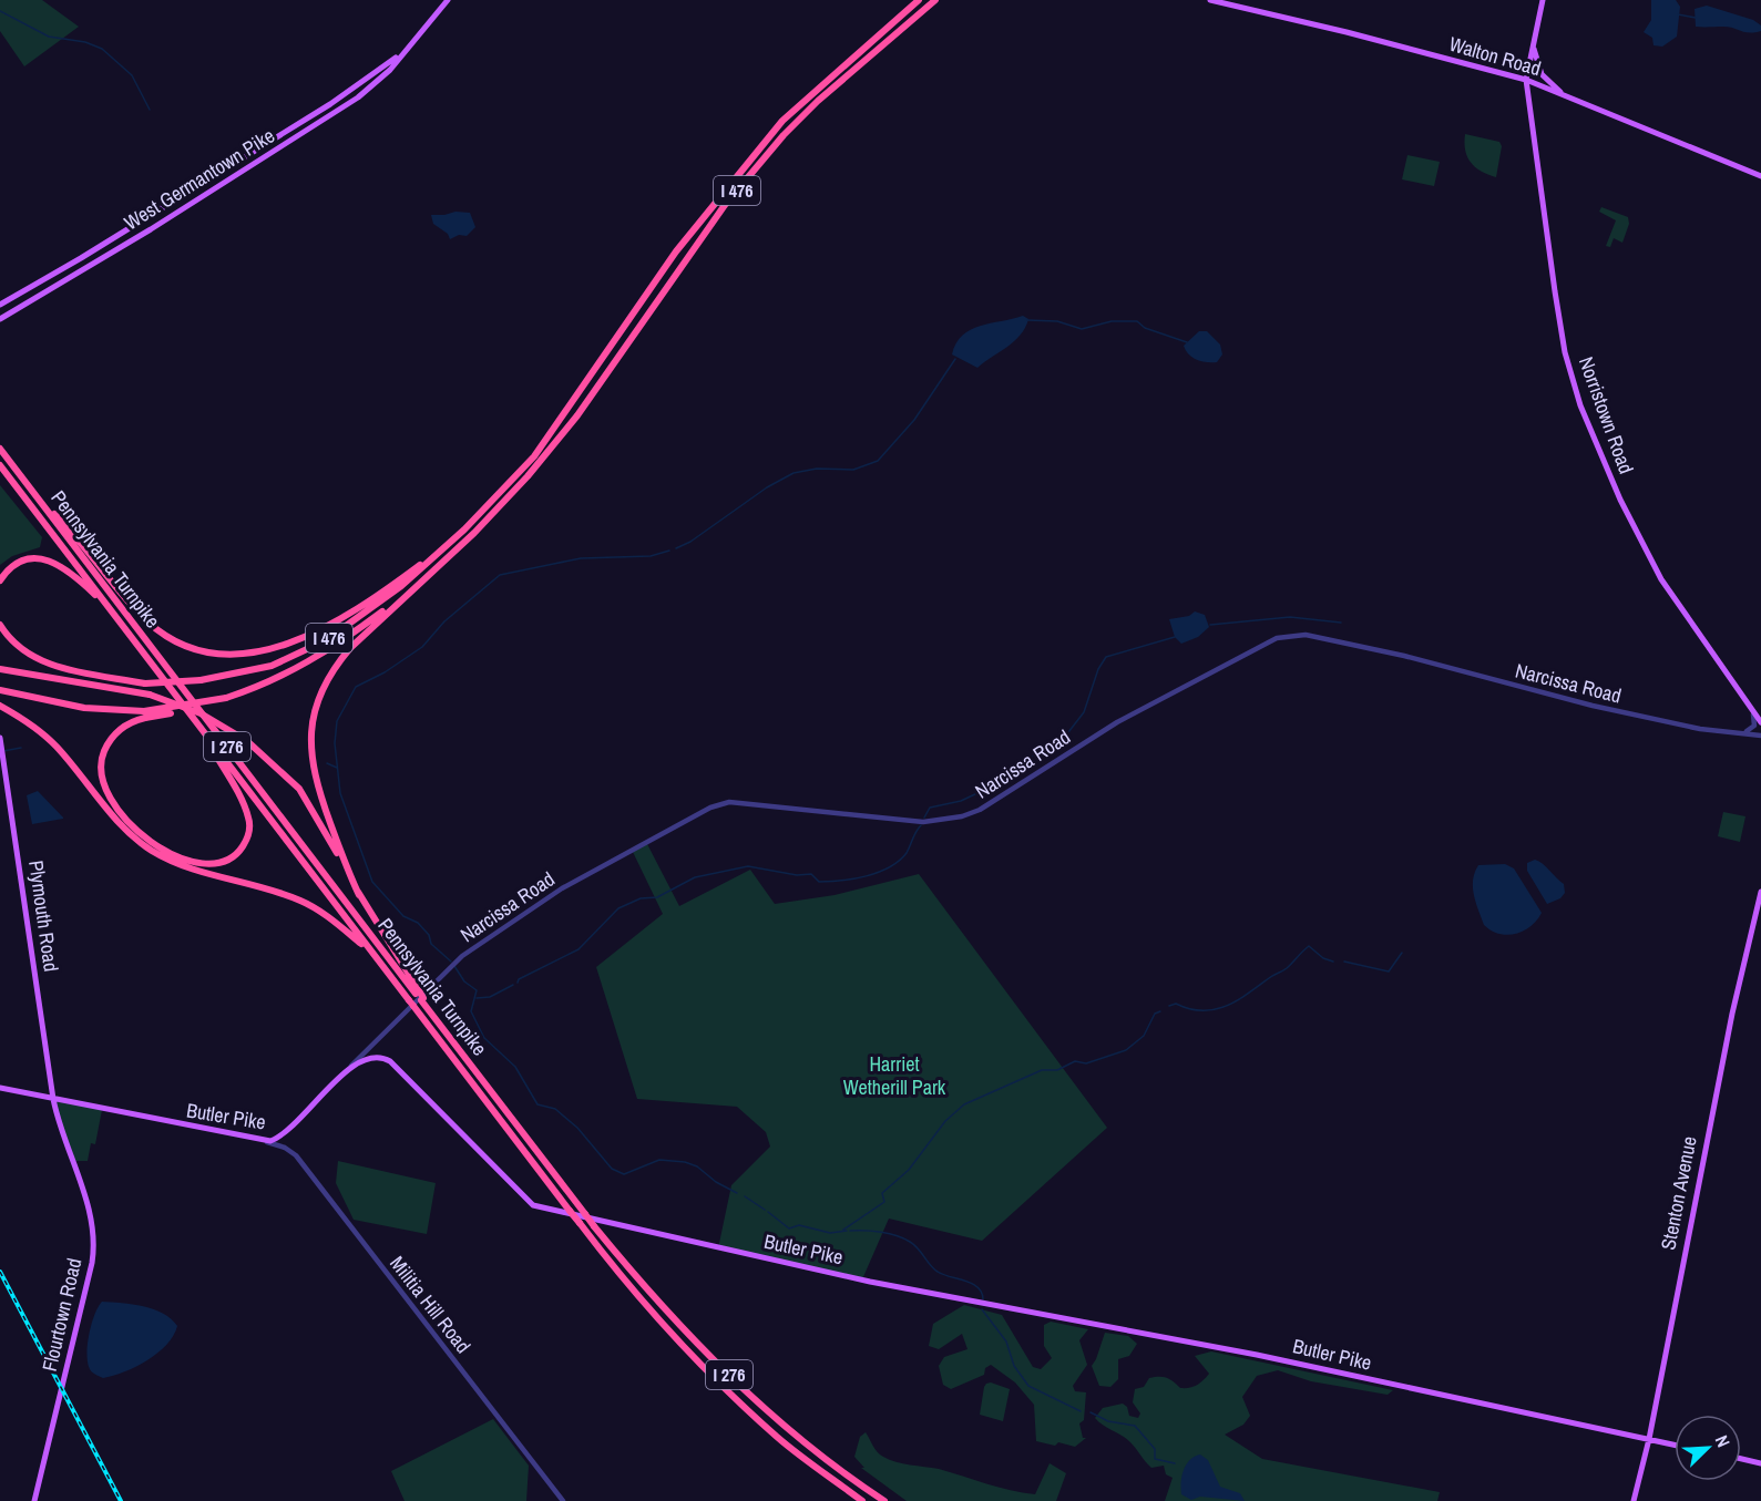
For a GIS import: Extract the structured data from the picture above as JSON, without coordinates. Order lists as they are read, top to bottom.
{
  "streets": {
    "highway": ["I 476", "Pennsylvania Turnpike", "I 276"],
    "main road": [
      "Walton Road",
      "West Germantown Pike",
      "Norristown Road",
      "Plymouth Road",
      "Butler Pike",
      "Stenton Avenue",
      "Flourtown Road"
    ],
    "street": ["Narcissa Road", "Militia Hill Road"]
  },
  "crossings": [
    ["Walton Road", "Norristown Road"],
    ["Narcissa Road", "Butler Pike"],
    ["Plymouth Road", "Butler Pike"],
    ["Plymouth Road", "Flourtown Road"],
    ["Butler Pike", "Stenton Avenue"],
    ["Butler Pike", "Militia Hill Road"],
    ["Butler Pike", "Flourtown Road"]
  ],
  "parks": ["Harriet Wetherill Park"],
  "north": "top right"
}
